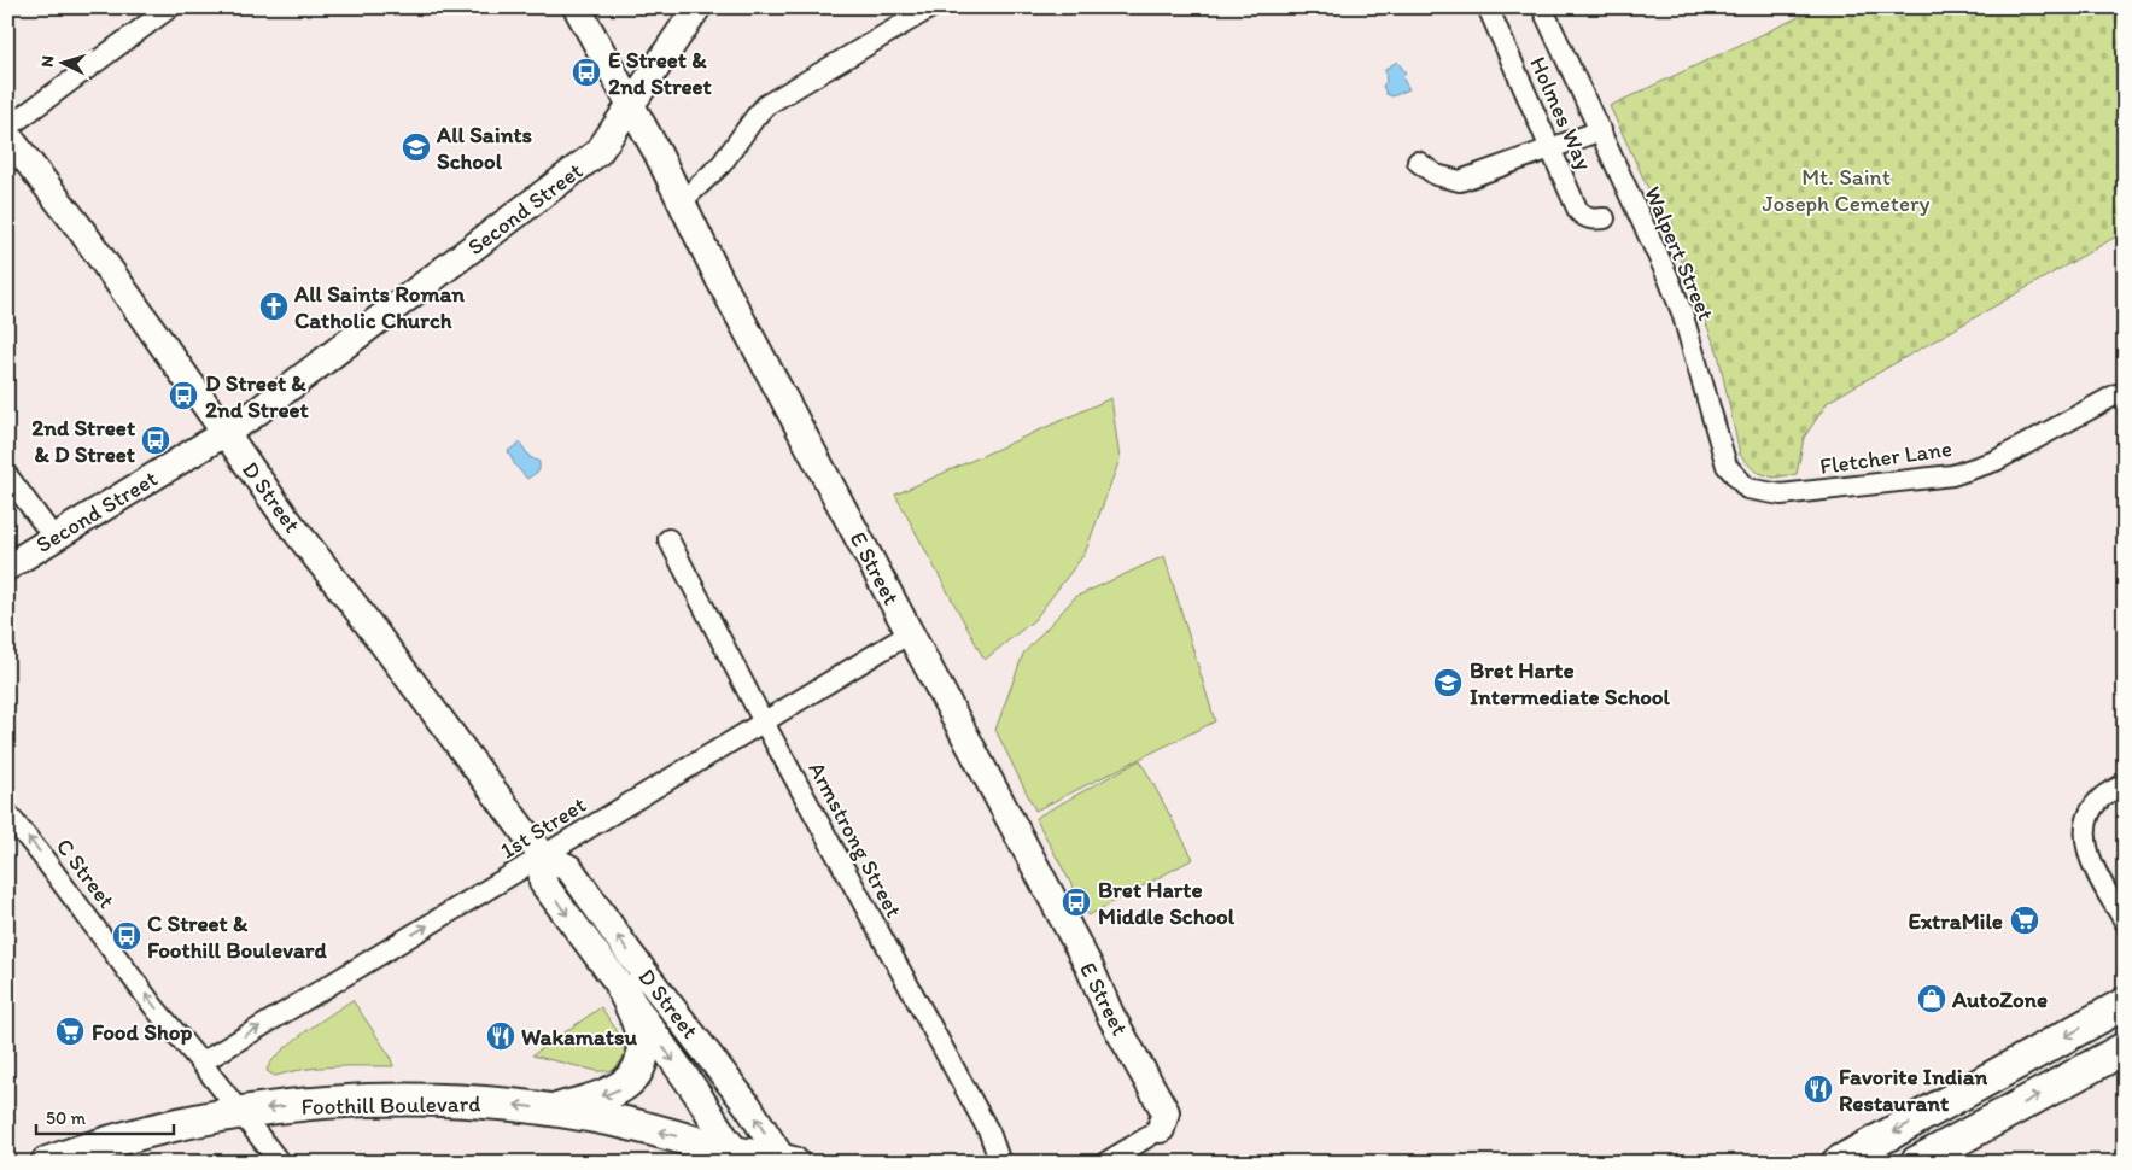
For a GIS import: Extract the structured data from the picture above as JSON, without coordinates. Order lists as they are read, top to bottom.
{
  "streets": {
    "main road": ["Foothill Boulevard"],
    "street": [
      "Holmes Way",
      "Second Street",
      "Walpert Street",
      "Fletcher Lane",
      "D Street",
      "E Street",
      "1st Street",
      "Armstrong Street",
      "C Street"
    ]
  },
  "crossings": [
    ["Second Street", "D Street"],
    ["Second Street", "E Street"],
    ["Walpert Street", "Fletcher Lane"],
    ["D Street", "1st Street"],
    ["D Street", "Foothill Boulevard"],
    ["E Street", "1st Street"],
    ["1st Street", "Armstrong Street"],
    ["1st Street", "C Street"],
    ["C Street", "Foothill Boulevard"]
  ],
  "one_way": ["1st Street", "C Street", "Foothill Boulevard"],
  "parks": ["Mt. Saint Joseph Cemetery"],
  "places": {
    "bus stop": [
      "E Street & 2nd Street",
      "D Street & 2nd Street",
      "2nd Street & D Street",
      "Bret Harte Middle School",
      "C Street & Foothill Boulevard"
    ],
    "school or university": ["All Saints School", "Bret Harte Intermediate School"],
    "church": ["All Saints Roman Catholic Church"],
    "supermarket": ["ExtraMile", "Food Shop"],
    "shop": ["AutoZone"],
    "restaurant": ["Wakamatsu", "Favorite Indian Restaurant"]
  },
  "scale_bar": "50 m",
  "north": "left"
}
